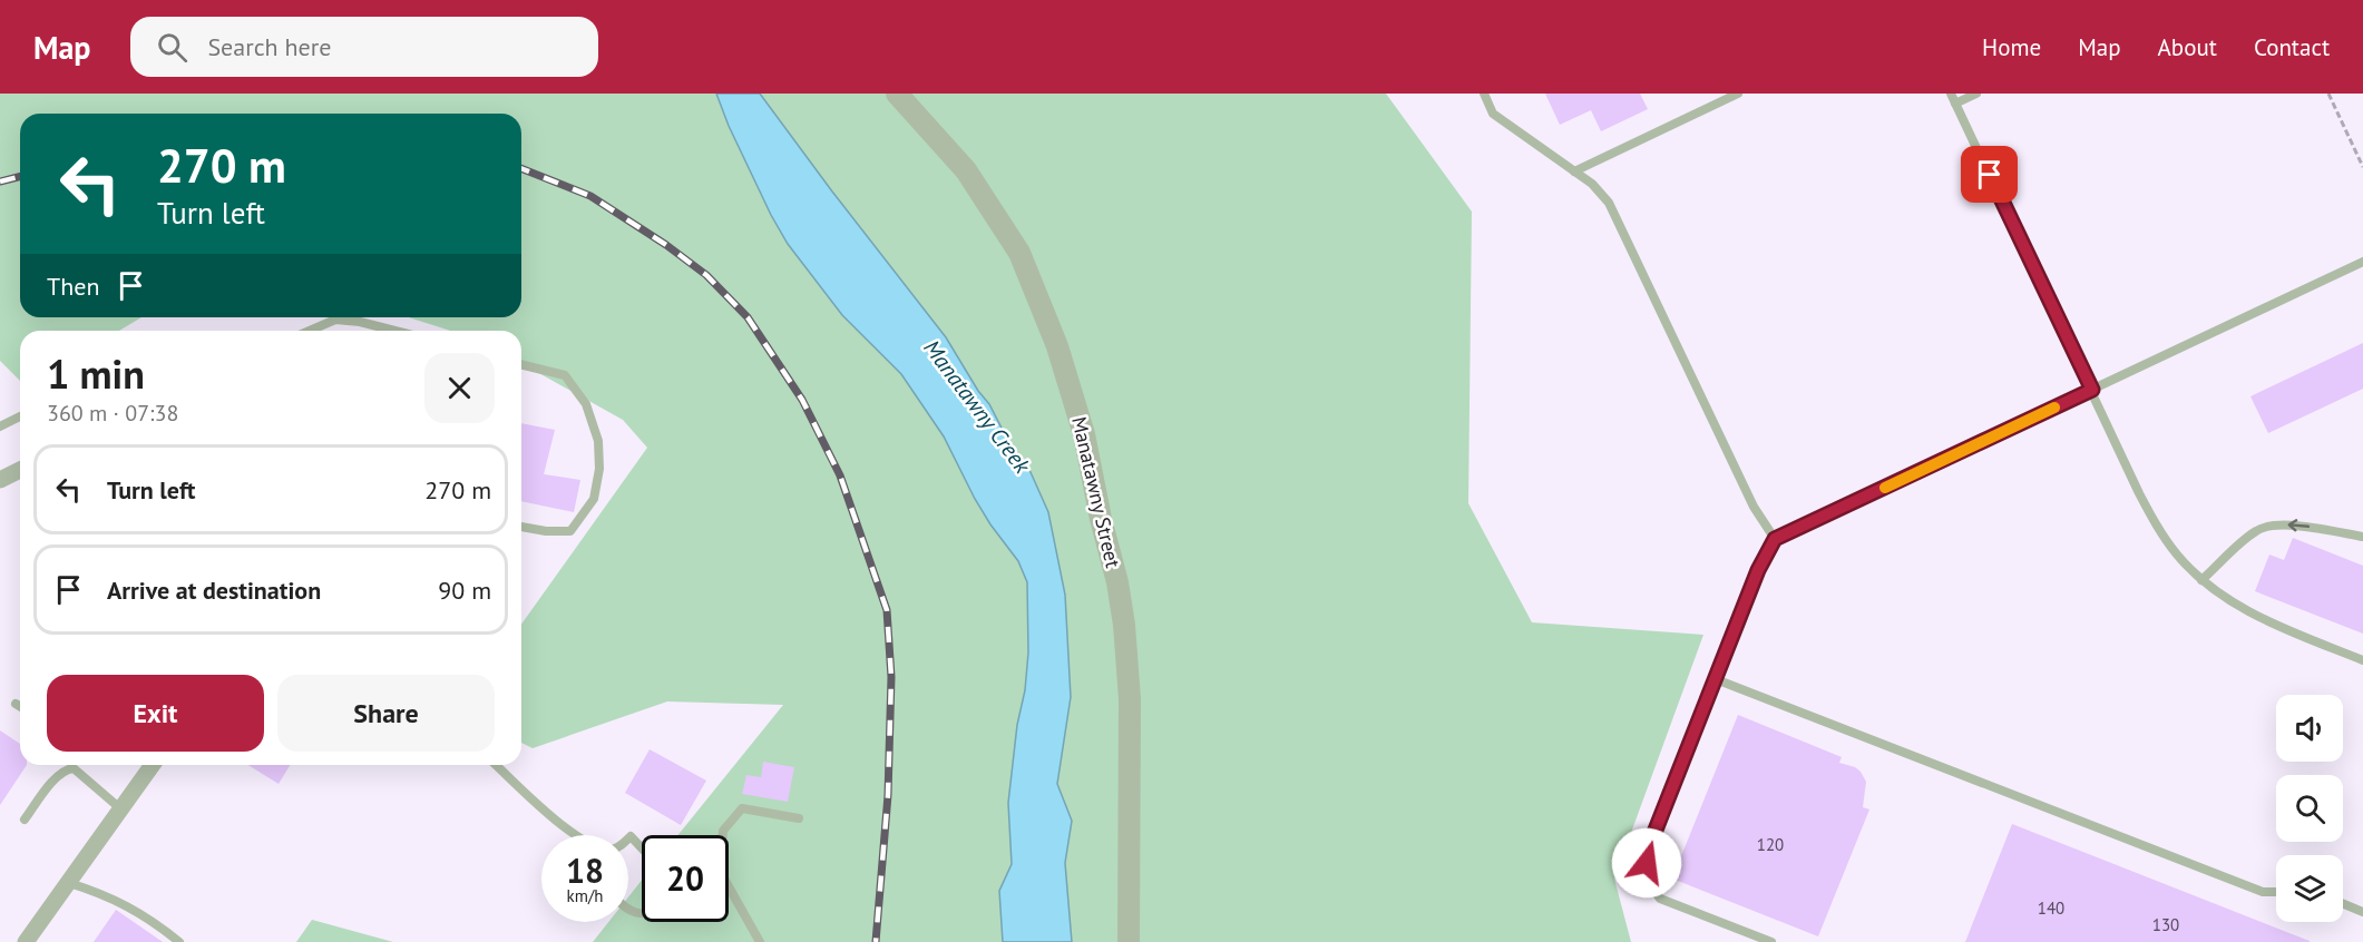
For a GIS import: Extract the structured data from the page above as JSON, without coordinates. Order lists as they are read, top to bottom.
{
  "streets": {
    "street": ["Manatawny Street"]
  },
  "water": ["Manatawny Creek"],
  "house_numbers": ["120", "140", "130"],
  "page": {
    "header": "Map",
    "search": "Search here",
    "nav": [
      "Home",
      "Map",
      "About",
      "Contact"
    ],
    "turn": ["270 m", "Turn left"],
    "then": "Then",
    "heading": ["1 min", "360 m · 07:38"],
    "list": [
      {
        "name": "Turn left",
        "value": "270 m"
      },
      {
        "name": "Arrive at destination",
        "value": "90 m"
      }
    ],
    "buttons": ["Exit", "Share"],
    "speed": "18 km/h",
    "limit": "20"
  }
}
